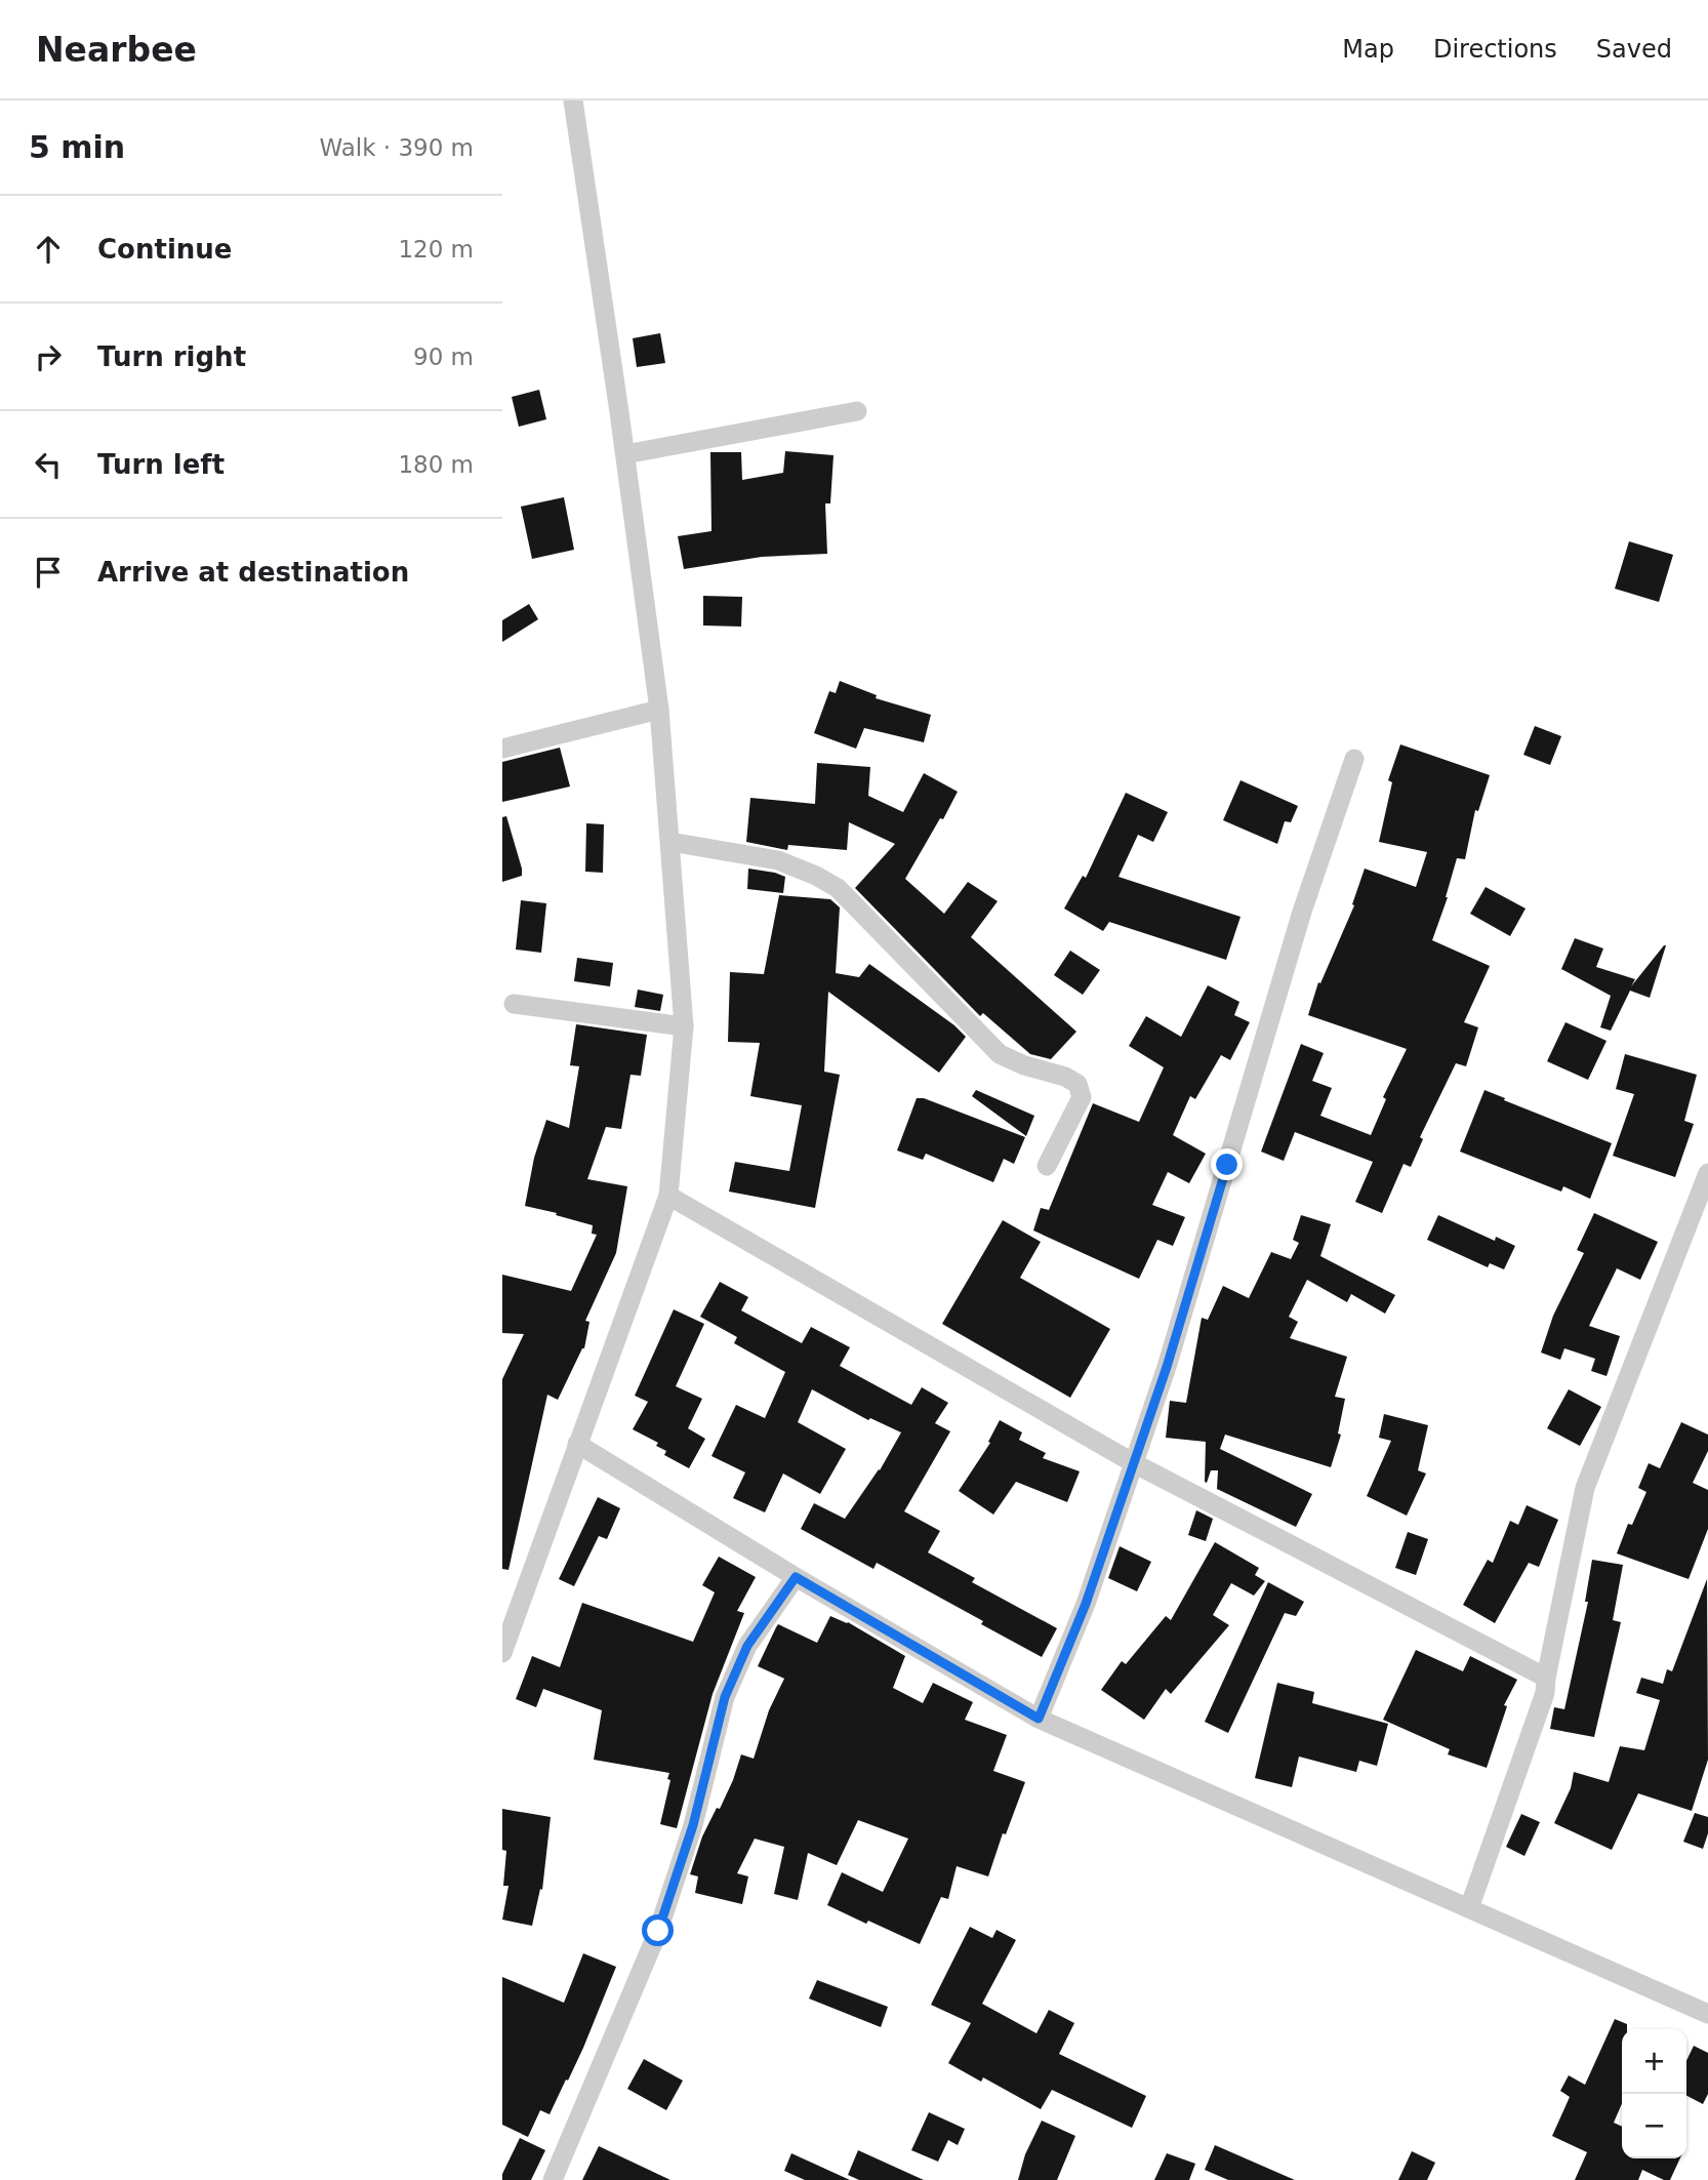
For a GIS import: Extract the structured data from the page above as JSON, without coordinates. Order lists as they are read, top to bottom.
{
  "page": {
    "header": "Nearbee",
    "nav": ["Map", "Directions", "Saved"],
    "heading": ["5 min", "Walk · 390 m"],
    "list": [
      ["Continue", "120 m"],
      ["Turn right", "90 m"],
      ["Turn left", "180 m"],
      "Arrive at destination"
    ],
    "map_buttons": ["+", "−"]
  }
}
